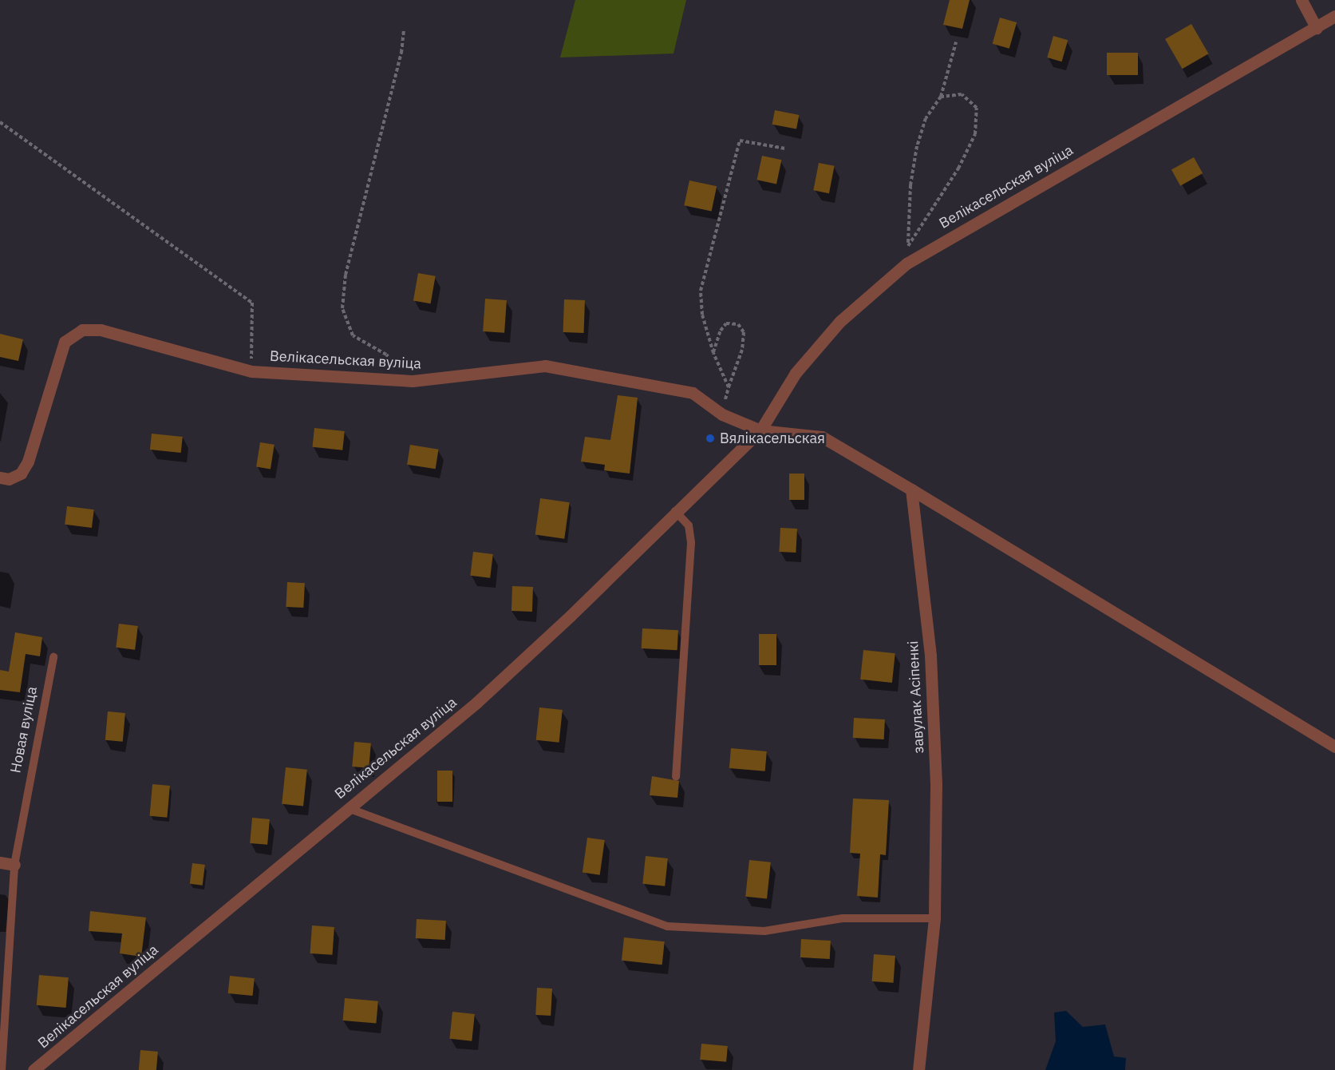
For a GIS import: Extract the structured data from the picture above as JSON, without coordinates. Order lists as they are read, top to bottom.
{
  "streets": {
    "street": ["Велікасельская вуліца", "завулак Асіпенкі"],
    "lane": ["Новая вуліца"]
  },
  "places": ["Вялікасельская"]
}
